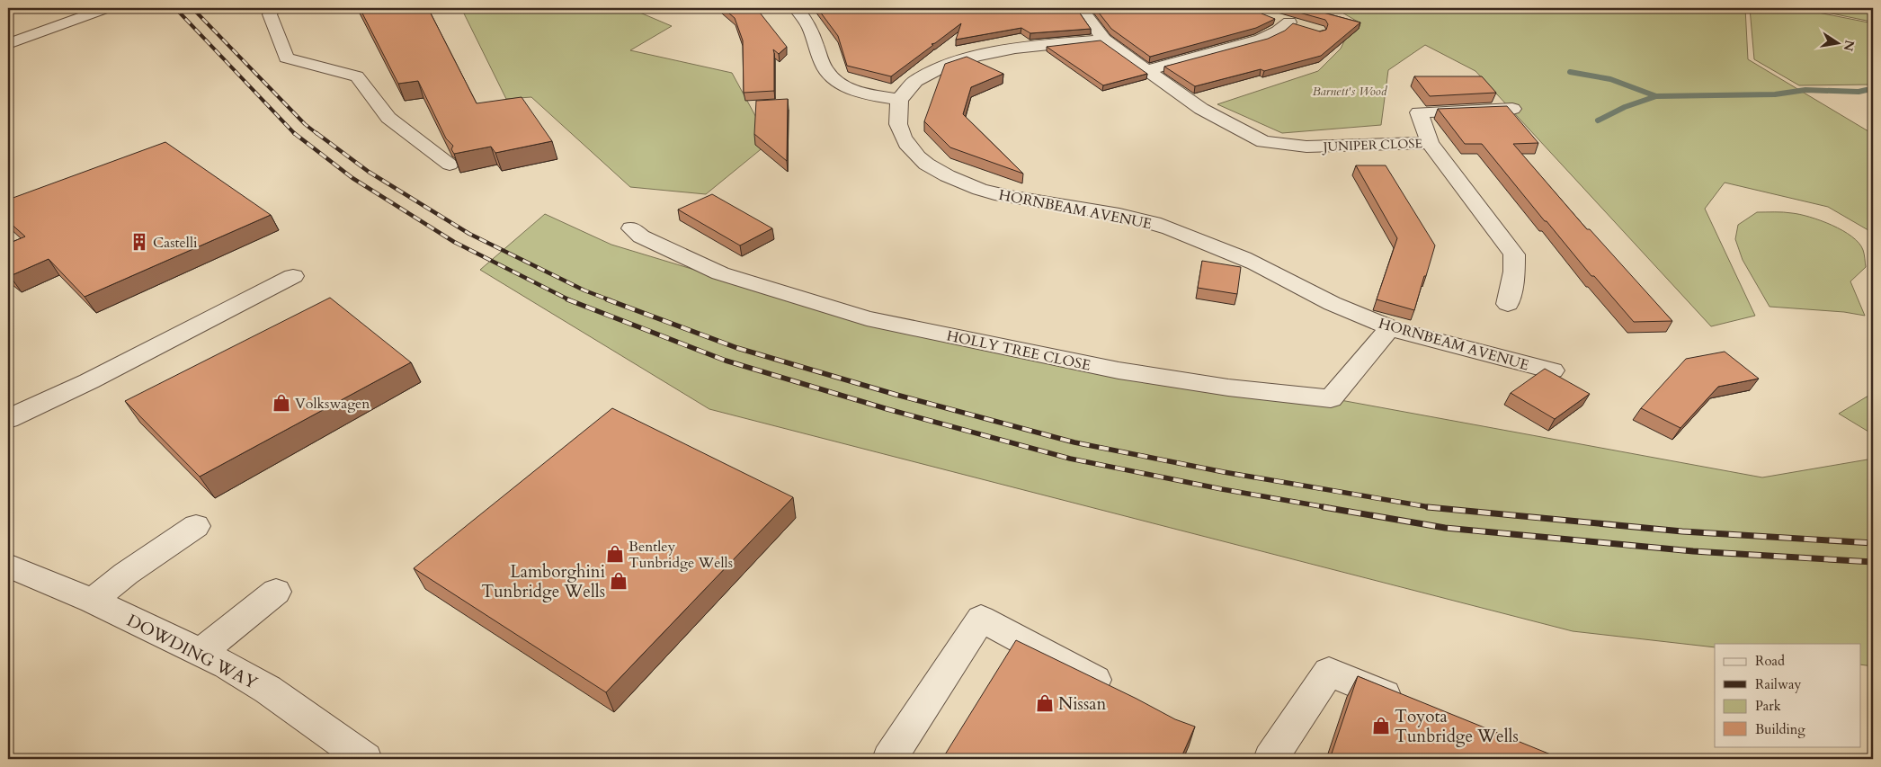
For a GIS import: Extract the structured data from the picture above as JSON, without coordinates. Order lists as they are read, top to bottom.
{
  "streets": {
    "street": [
      "JUNIPER CLOSE",
      "HORNBEAM AVENUE",
      "HOLLY TREE CLOSE",
      "DOWDING WAY"
    ]
  },
  "crossings": [
    ["HORNBEAM AVENUE", "HOLLY TREE CLOSE"]
  ],
  "parks": ["Barnett's Wood"],
  "places": {
    "building": ["Castelli"],
    "shop": [
      "Volkswagen",
      "Bentley Tunbridge Wells",
      "Lamborghini Tunbridge Wells",
      "Nissan",
      "Toyota Tunbridge Wells"
    ]
  },
  "legend": [
    "Road",
    "Railway",
    "Park",
    "Building"
  ],
  "north": "right"
}
